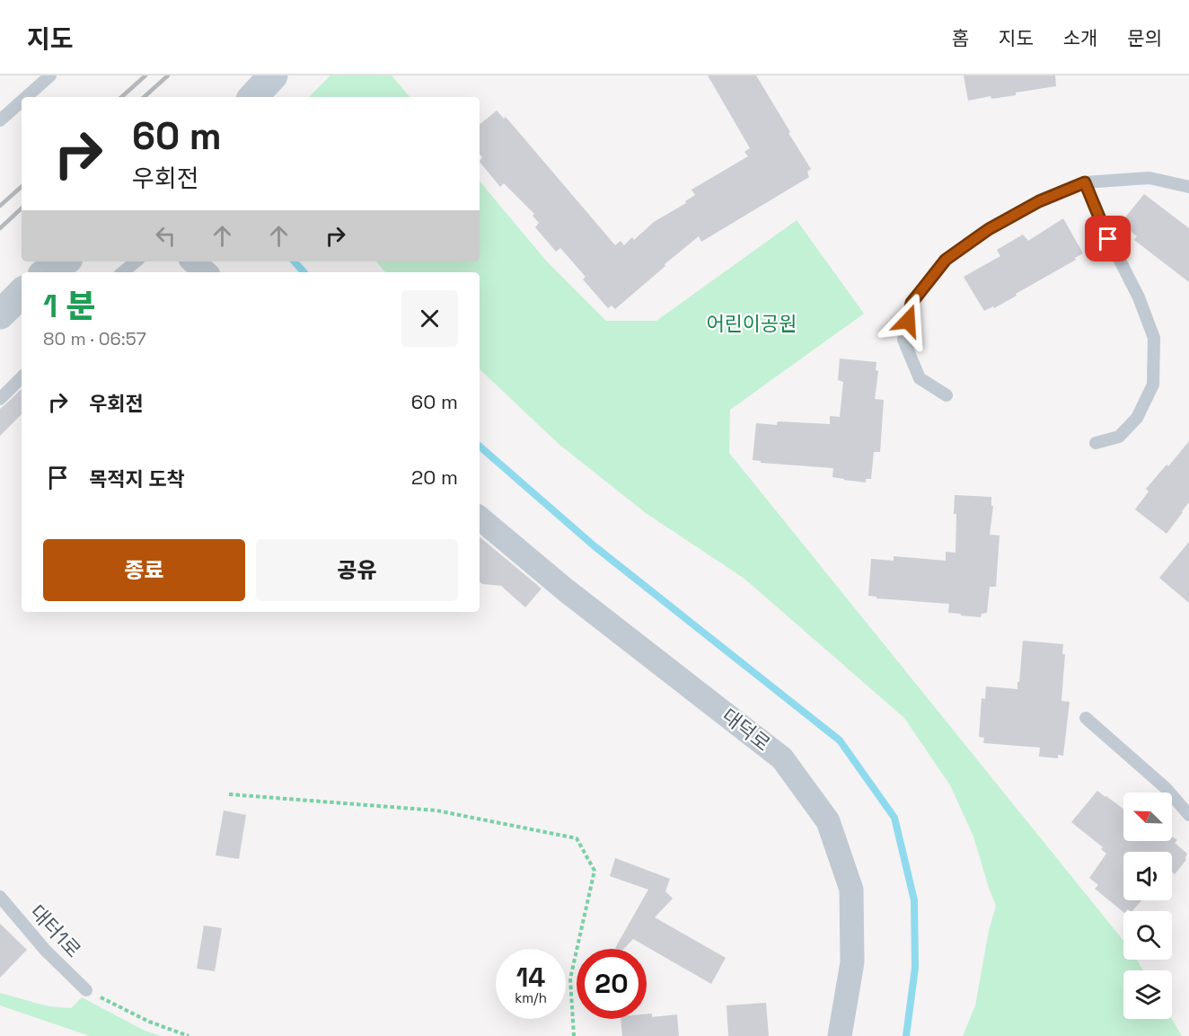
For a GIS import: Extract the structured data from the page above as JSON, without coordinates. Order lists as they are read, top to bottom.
{
  "streets": {
    "street": ["대덕로"],
    "lane": ["대터1로"]
  },
  "parks": ["어린이공원"],
  "north": "top left",
  "page": {
    "header": "지도",
    "nav": [
      "홈",
      "지도",
      "소개",
      "문의"
    ],
    "turn": ["60 m", "우회전"],
    "heading": ["1 분", "80 m · 06:57"],
    "list": [
      {
        "name": "우회전",
        "value": "60 m"
      },
      {
        "name": "목적지 도착",
        "value": "20 m"
      }
    ],
    "buttons": ["종료", "공유"],
    "speed": "14 km/h",
    "limit": "20"
  }
}
